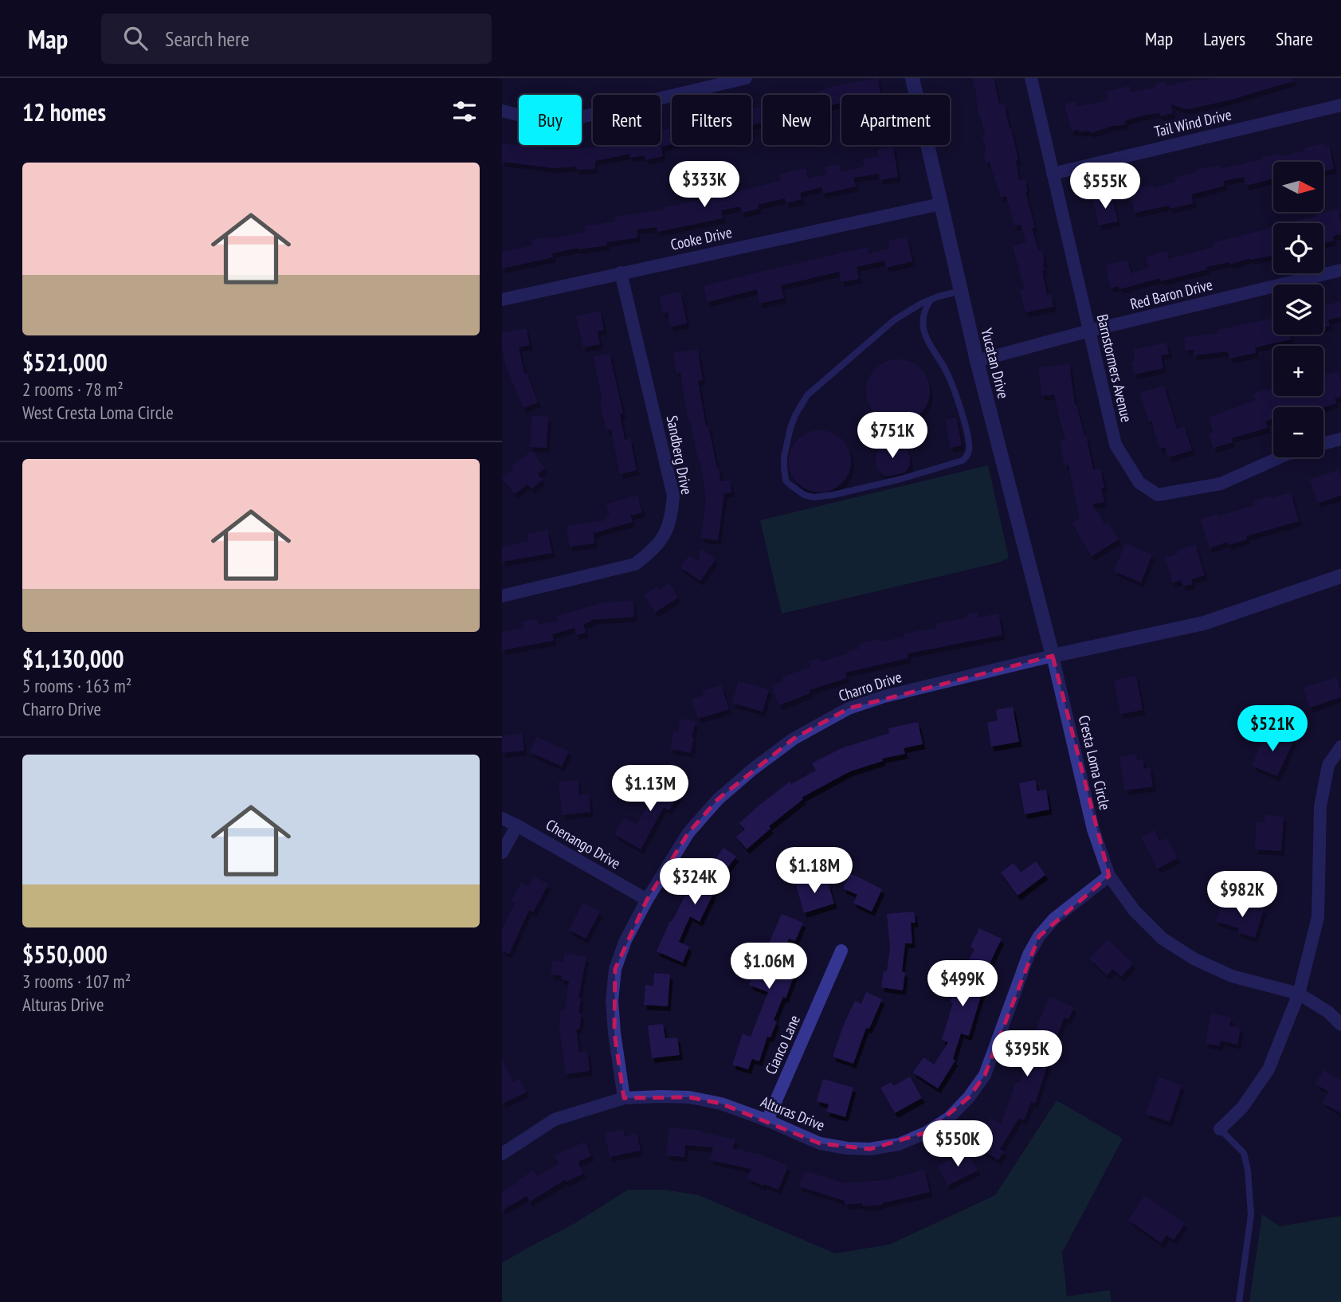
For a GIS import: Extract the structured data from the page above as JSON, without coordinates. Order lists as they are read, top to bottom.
{
  "streets": {
    "street": [
      "Tail Wind Drive",
      "Cooke Drive",
      "Red Baron Drive",
      "Yucatan Drive",
      "Barnstormers Avenue",
      "Sandberg Drive",
      "Charro Drive",
      "Cresta Loma Circle",
      "Chenango Drive",
      "Cianco Lane",
      "Alturas Drive"
    ]
  },
  "crossings": [
    ["Tail Wind Drive", "Barnstormers Avenue"],
    ["Cooke Drive", "Yucatan Drive"],
    ["Cooke Drive", "Sandberg Drive"],
    ["Red Baron Drive", "Yucatan Drive"],
    ["Red Baron Drive", "Barnstormers Avenue"],
    ["Yucatan Drive", "Charro Drive"],
    ["Yucatan Drive", "Cresta Loma Circle"],
    ["Charro Drive", "Cresta Loma Circle"],
    ["Charro Drive", "Chenango Drive"],
    ["Charro Drive", "Alturas Drive"],
    ["Cresta Loma Circle", "Alturas Drive"],
    ["Cianco Lane", "Alturas Drive"]
  ],
  "north": "right",
  "page": {
    "header": "Map",
    "search": "Search here",
    "nav": ["Map", "Layers", "Share"],
    "heading": "12 homes",
    "chip": [
      "Buy",
      "Rent",
      "Filters",
      "New",
      "Apartment"
    ],
    "list": [
      {
        "name": "$521,000",
        "note": "2 rooms · 78 m² · West Cresta Loma Circle"
      },
      {
        "name": "$1,130,000",
        "note": "5 rooms · 163 m² · Charro Drive"
      },
      {
        "name": "$550,000",
        "note": "3 rooms · 107 m² · Alturas Drive"
      }
    ],
    "price": [
      "$333K",
      "$555K",
      "$751K",
      "$521K",
      "$1.13M",
      "$1.18M",
      "$324K",
      "$982K",
      "$1.06M",
      "$499K",
      "$395K",
      "$550K"
    ],
    "map_buttons": ["+", "−"]
  }
}
